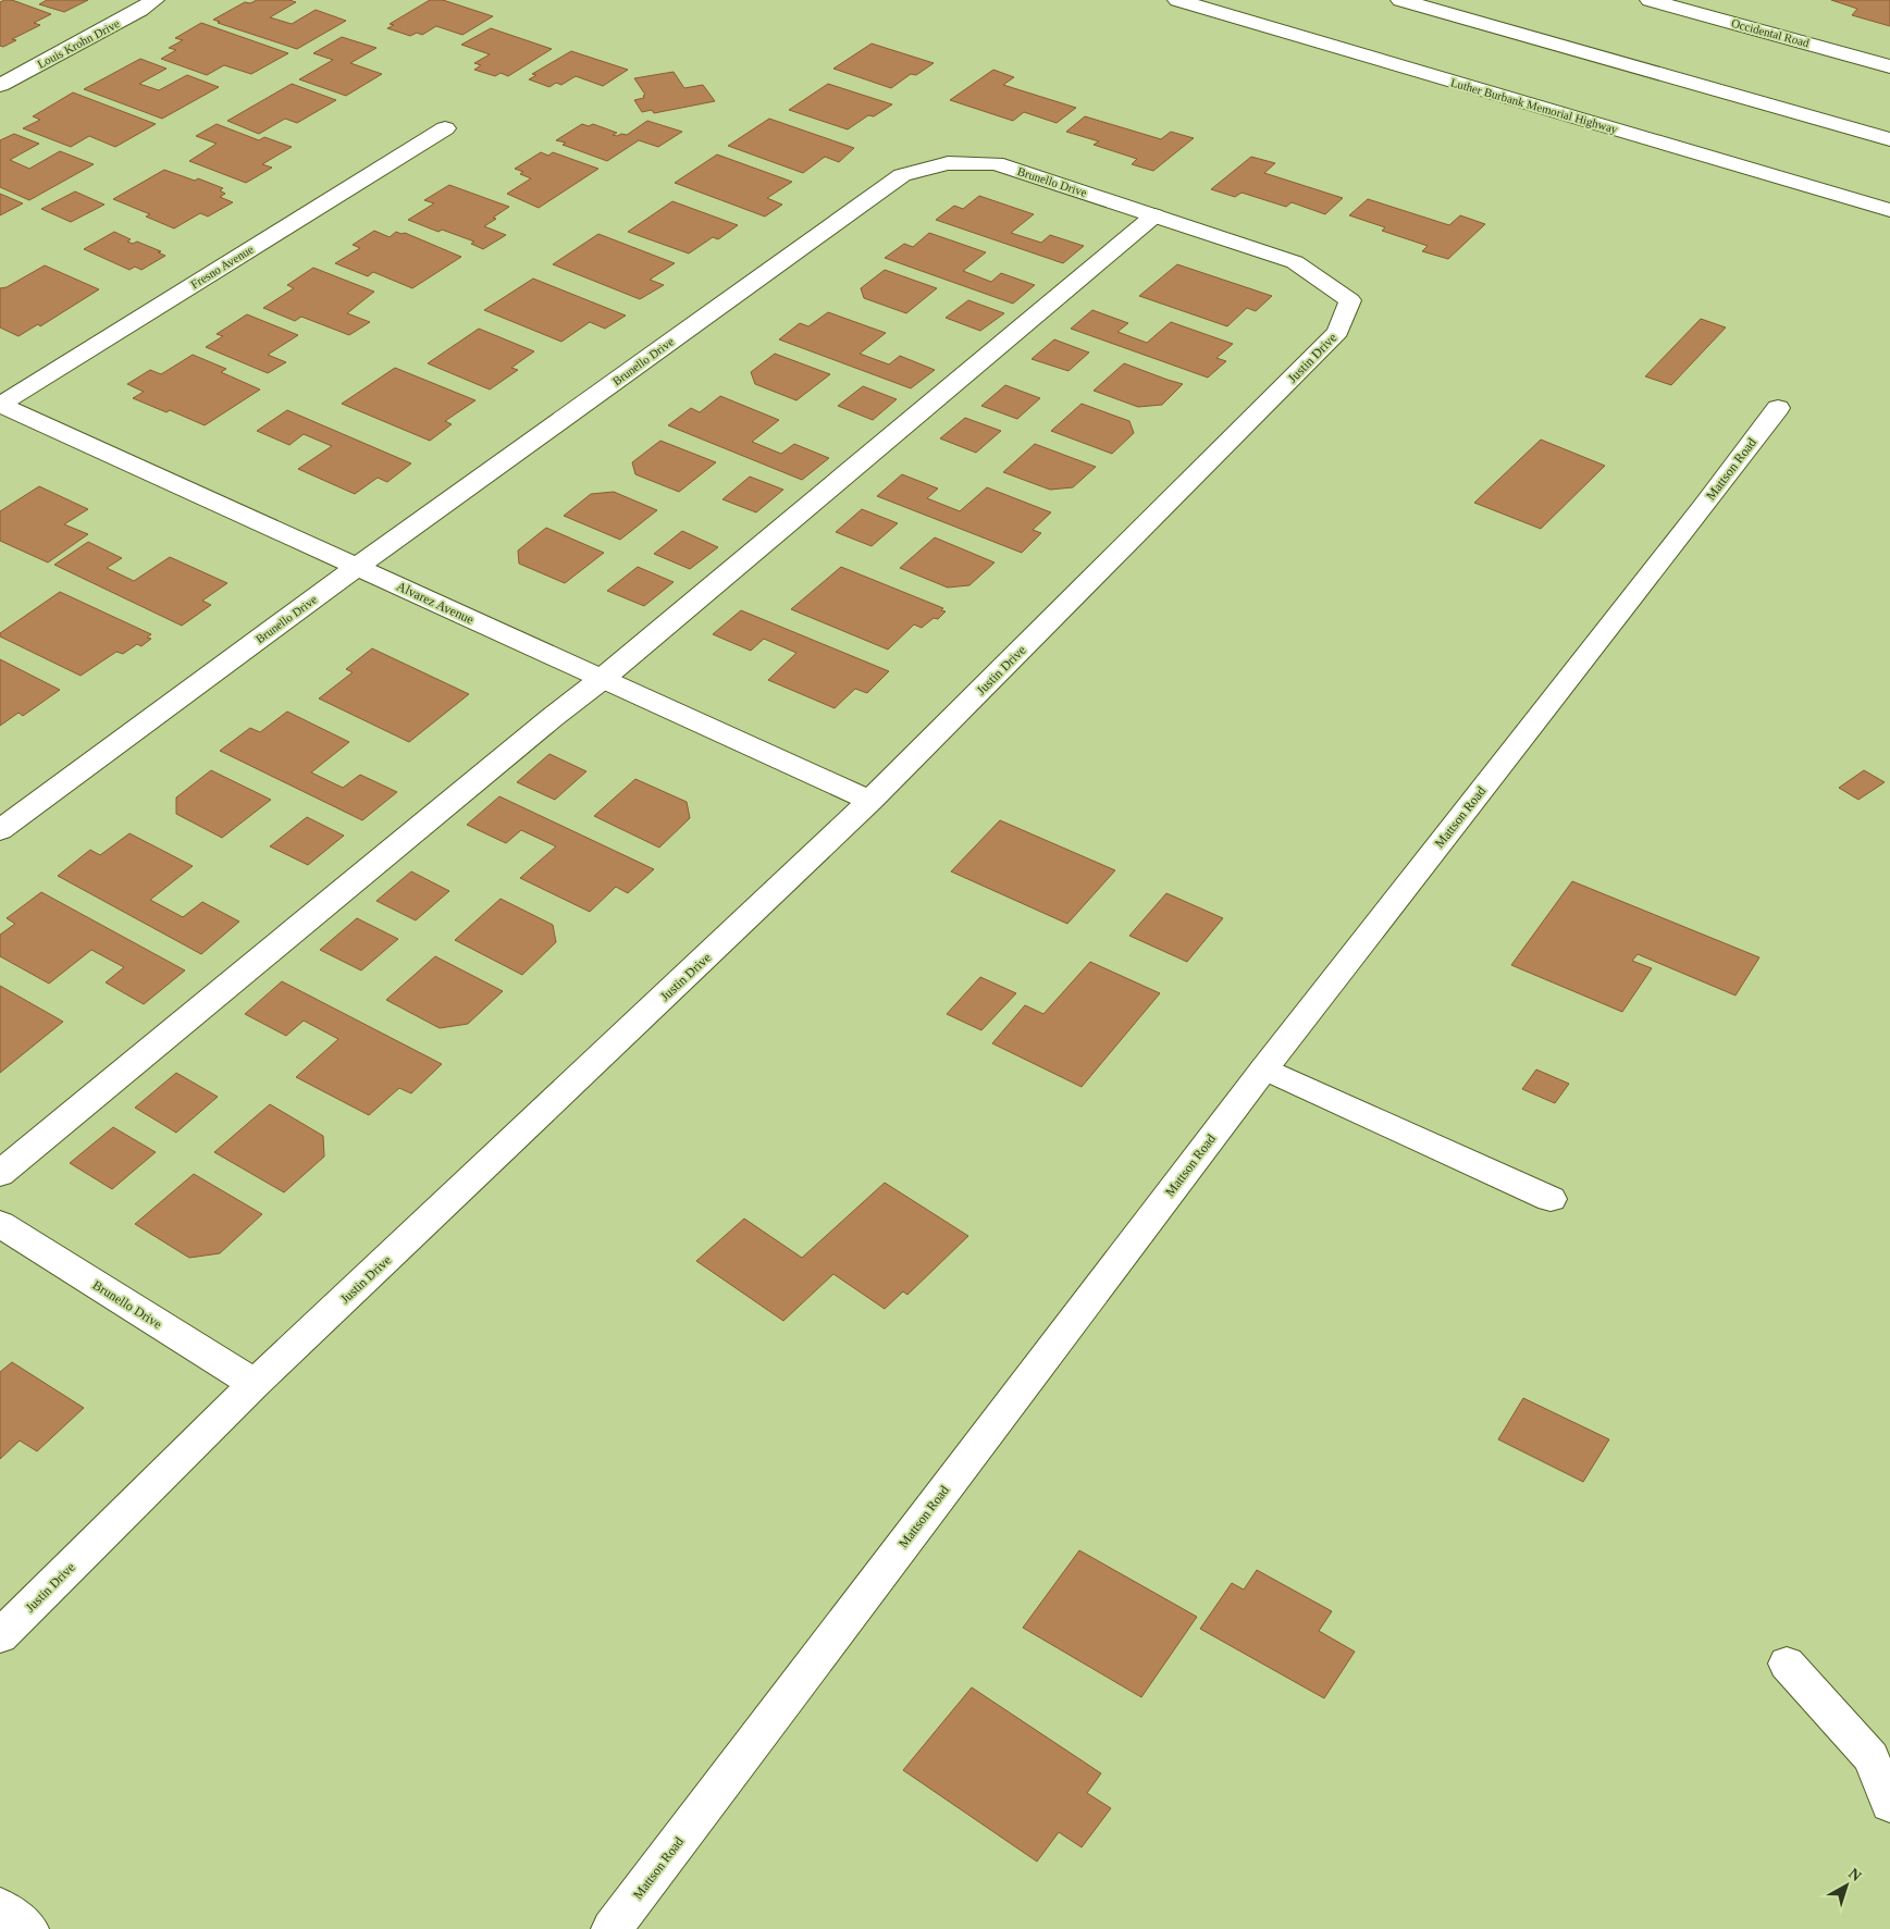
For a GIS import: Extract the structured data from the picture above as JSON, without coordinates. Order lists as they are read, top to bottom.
{
  "streets": {
    "main road": [
      "Occidental Road",
      "Louis Krohn Drive",
      "Luther Burbank Memorial Highway",
      "Brunello Drive",
      "Fresno Avenue",
      "Justin Drive",
      "Mattson Road",
      "Alvarez Avenue"
    ]
  },
  "crossings": [
    ["Brunello Drive", "Justin Drive"],
    ["Brunello Drive", "Alvarez Avenue"],
    ["Fresno Avenue", "Alvarez Avenue"],
    ["Justin Drive", "Alvarez Avenue"]
  ],
  "north": "top right"
}
